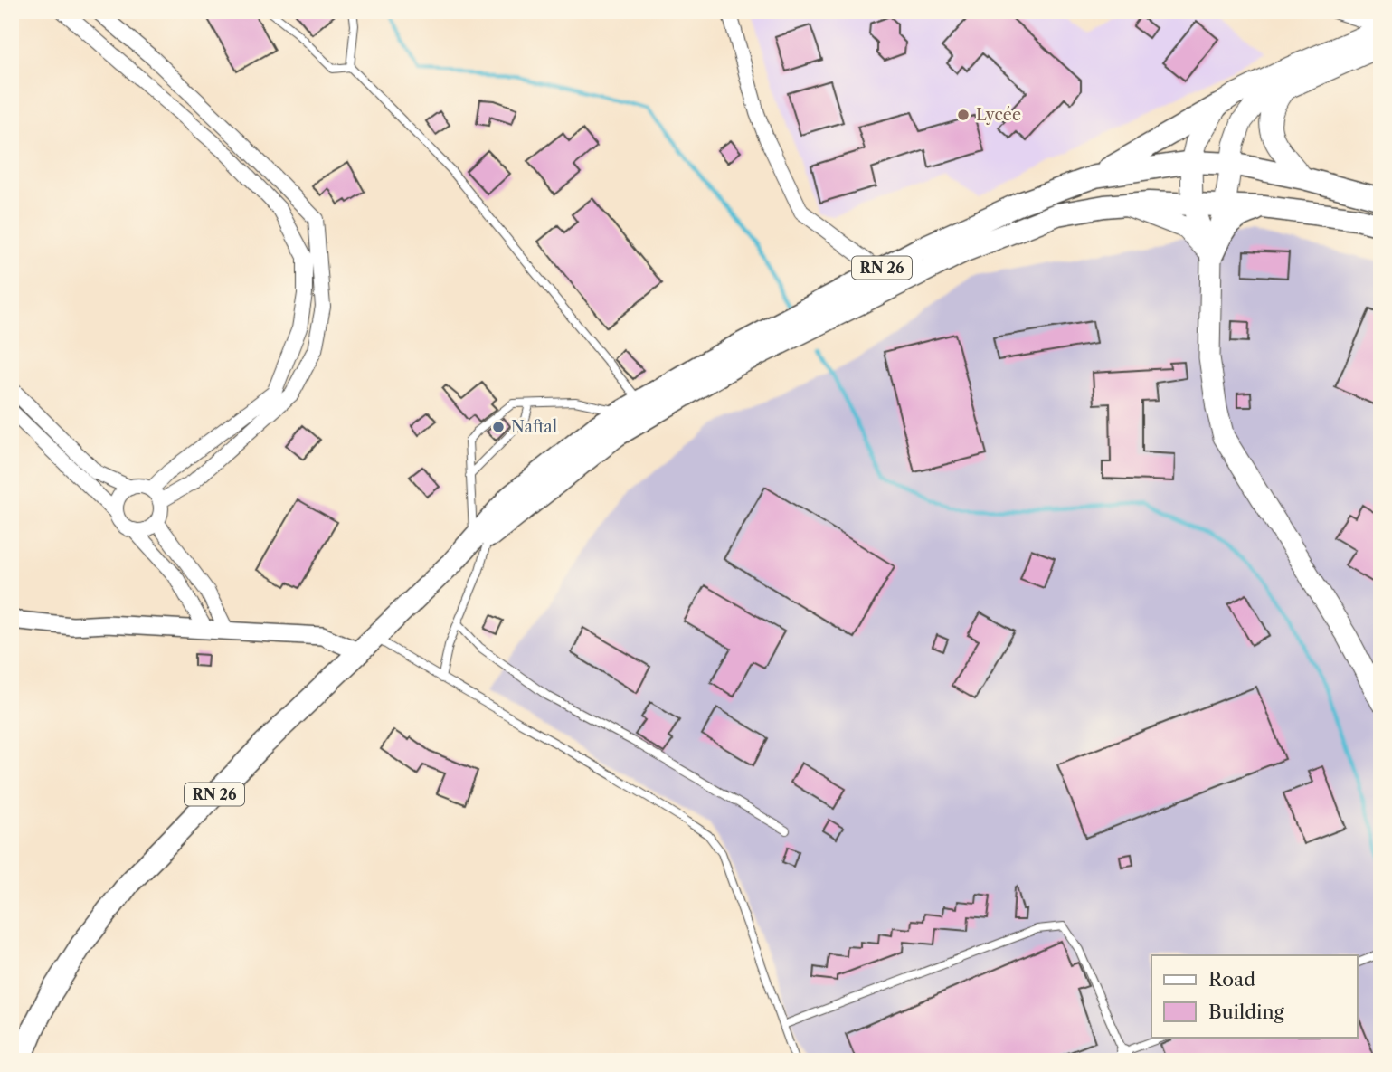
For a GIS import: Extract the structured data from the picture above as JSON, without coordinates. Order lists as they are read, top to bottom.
{
  "streets": {
    "main road": ["RN 26"]
  },
  "places": ["Lycée", "Naftal"],
  "legend": ["Road", "Building"]
}
